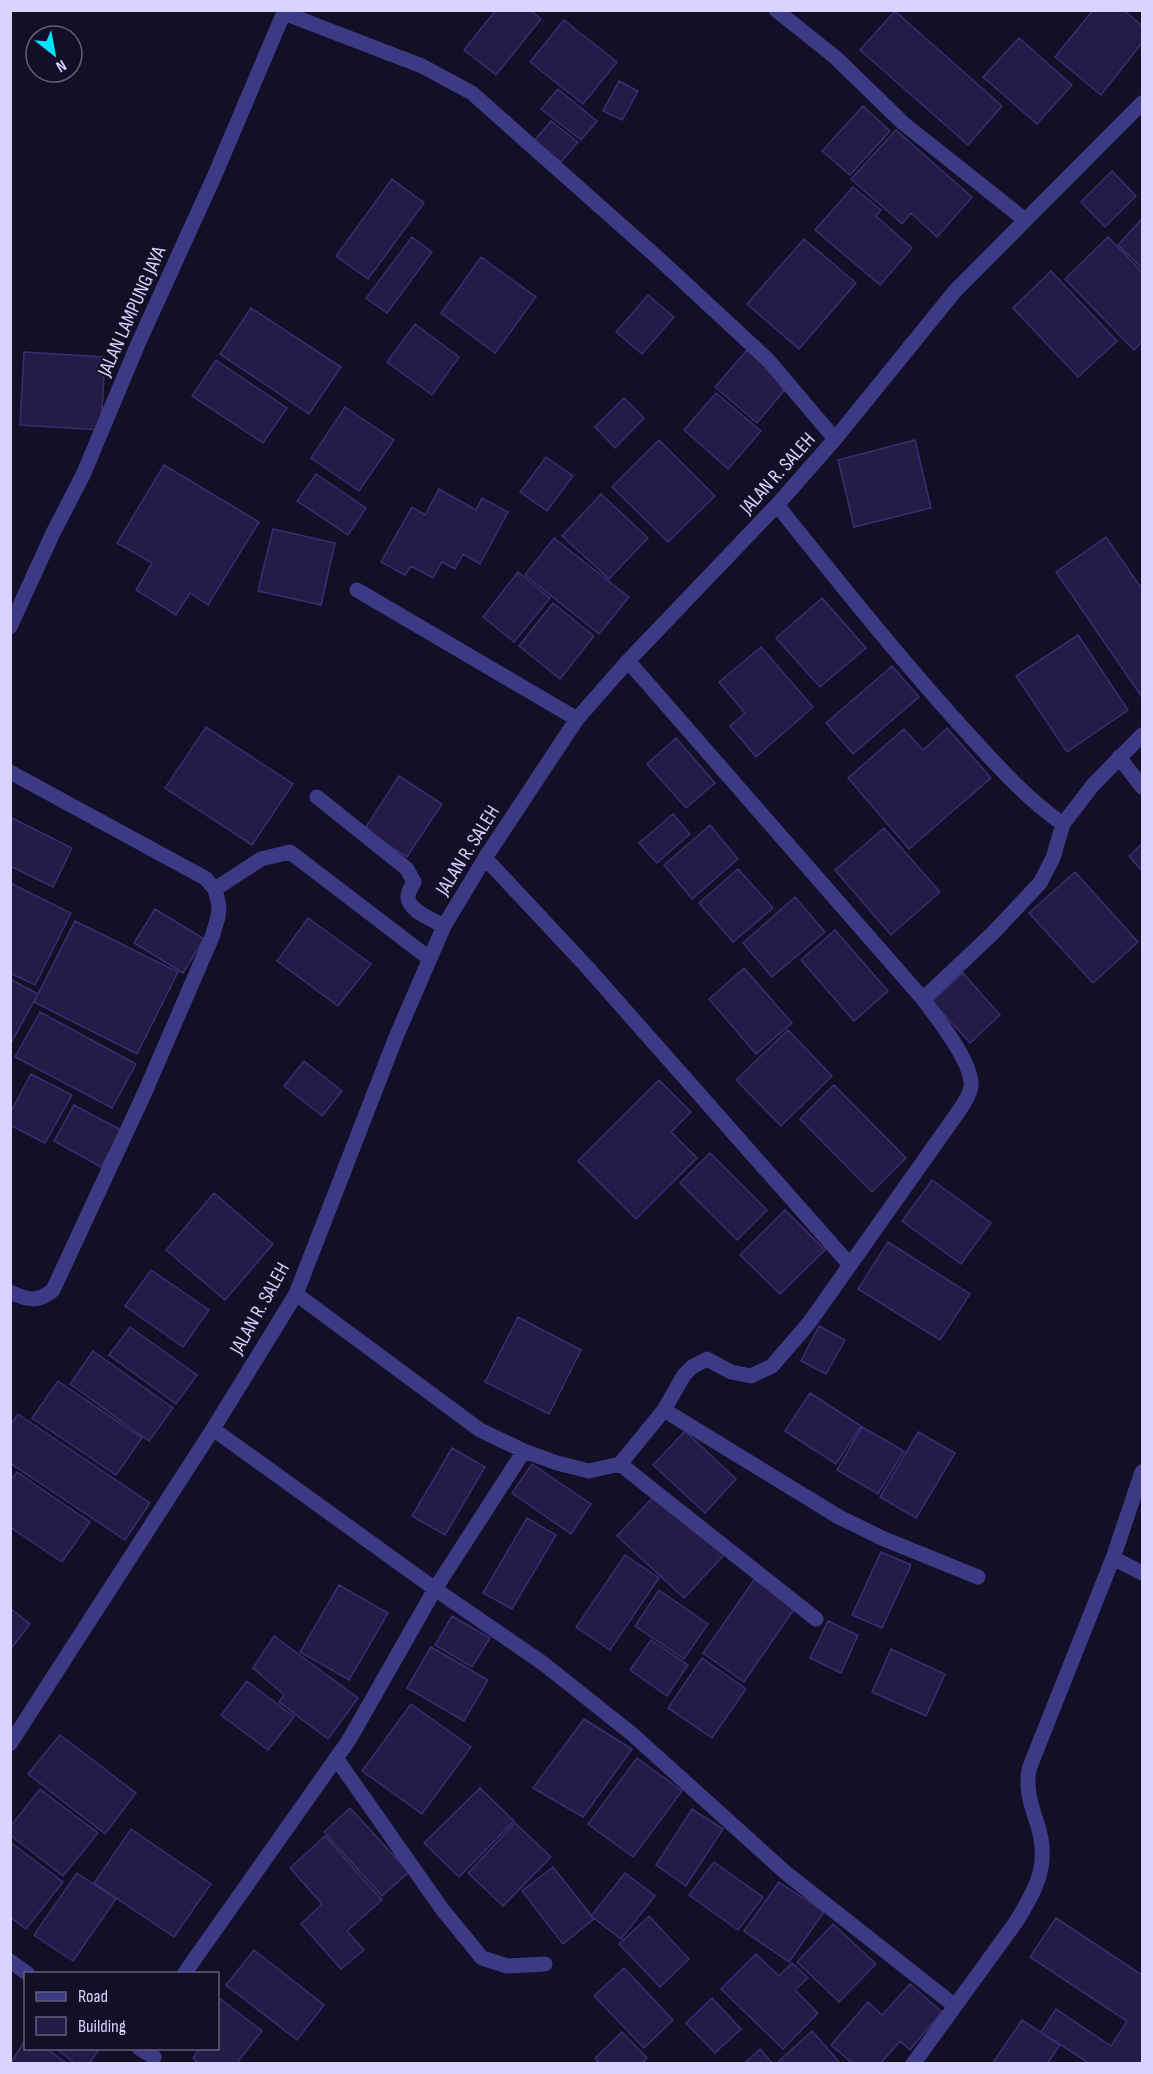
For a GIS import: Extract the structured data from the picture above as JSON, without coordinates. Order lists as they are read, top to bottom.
{
  "streets": {
    "street": ["JALAN LAMPUNG JAYA", "JALAN R. SALEH"]
  },
  "legend": ["Road", "Building"],
  "north": "bottom right"
}
